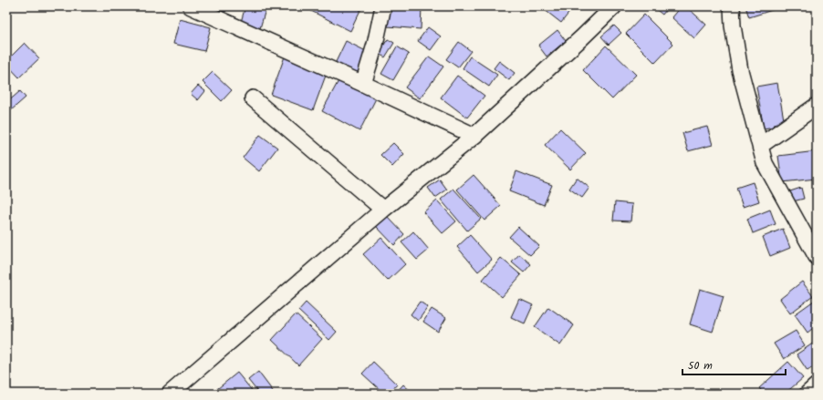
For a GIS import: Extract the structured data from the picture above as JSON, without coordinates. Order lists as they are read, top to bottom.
{
  "scale_bar": "50 m"
}
